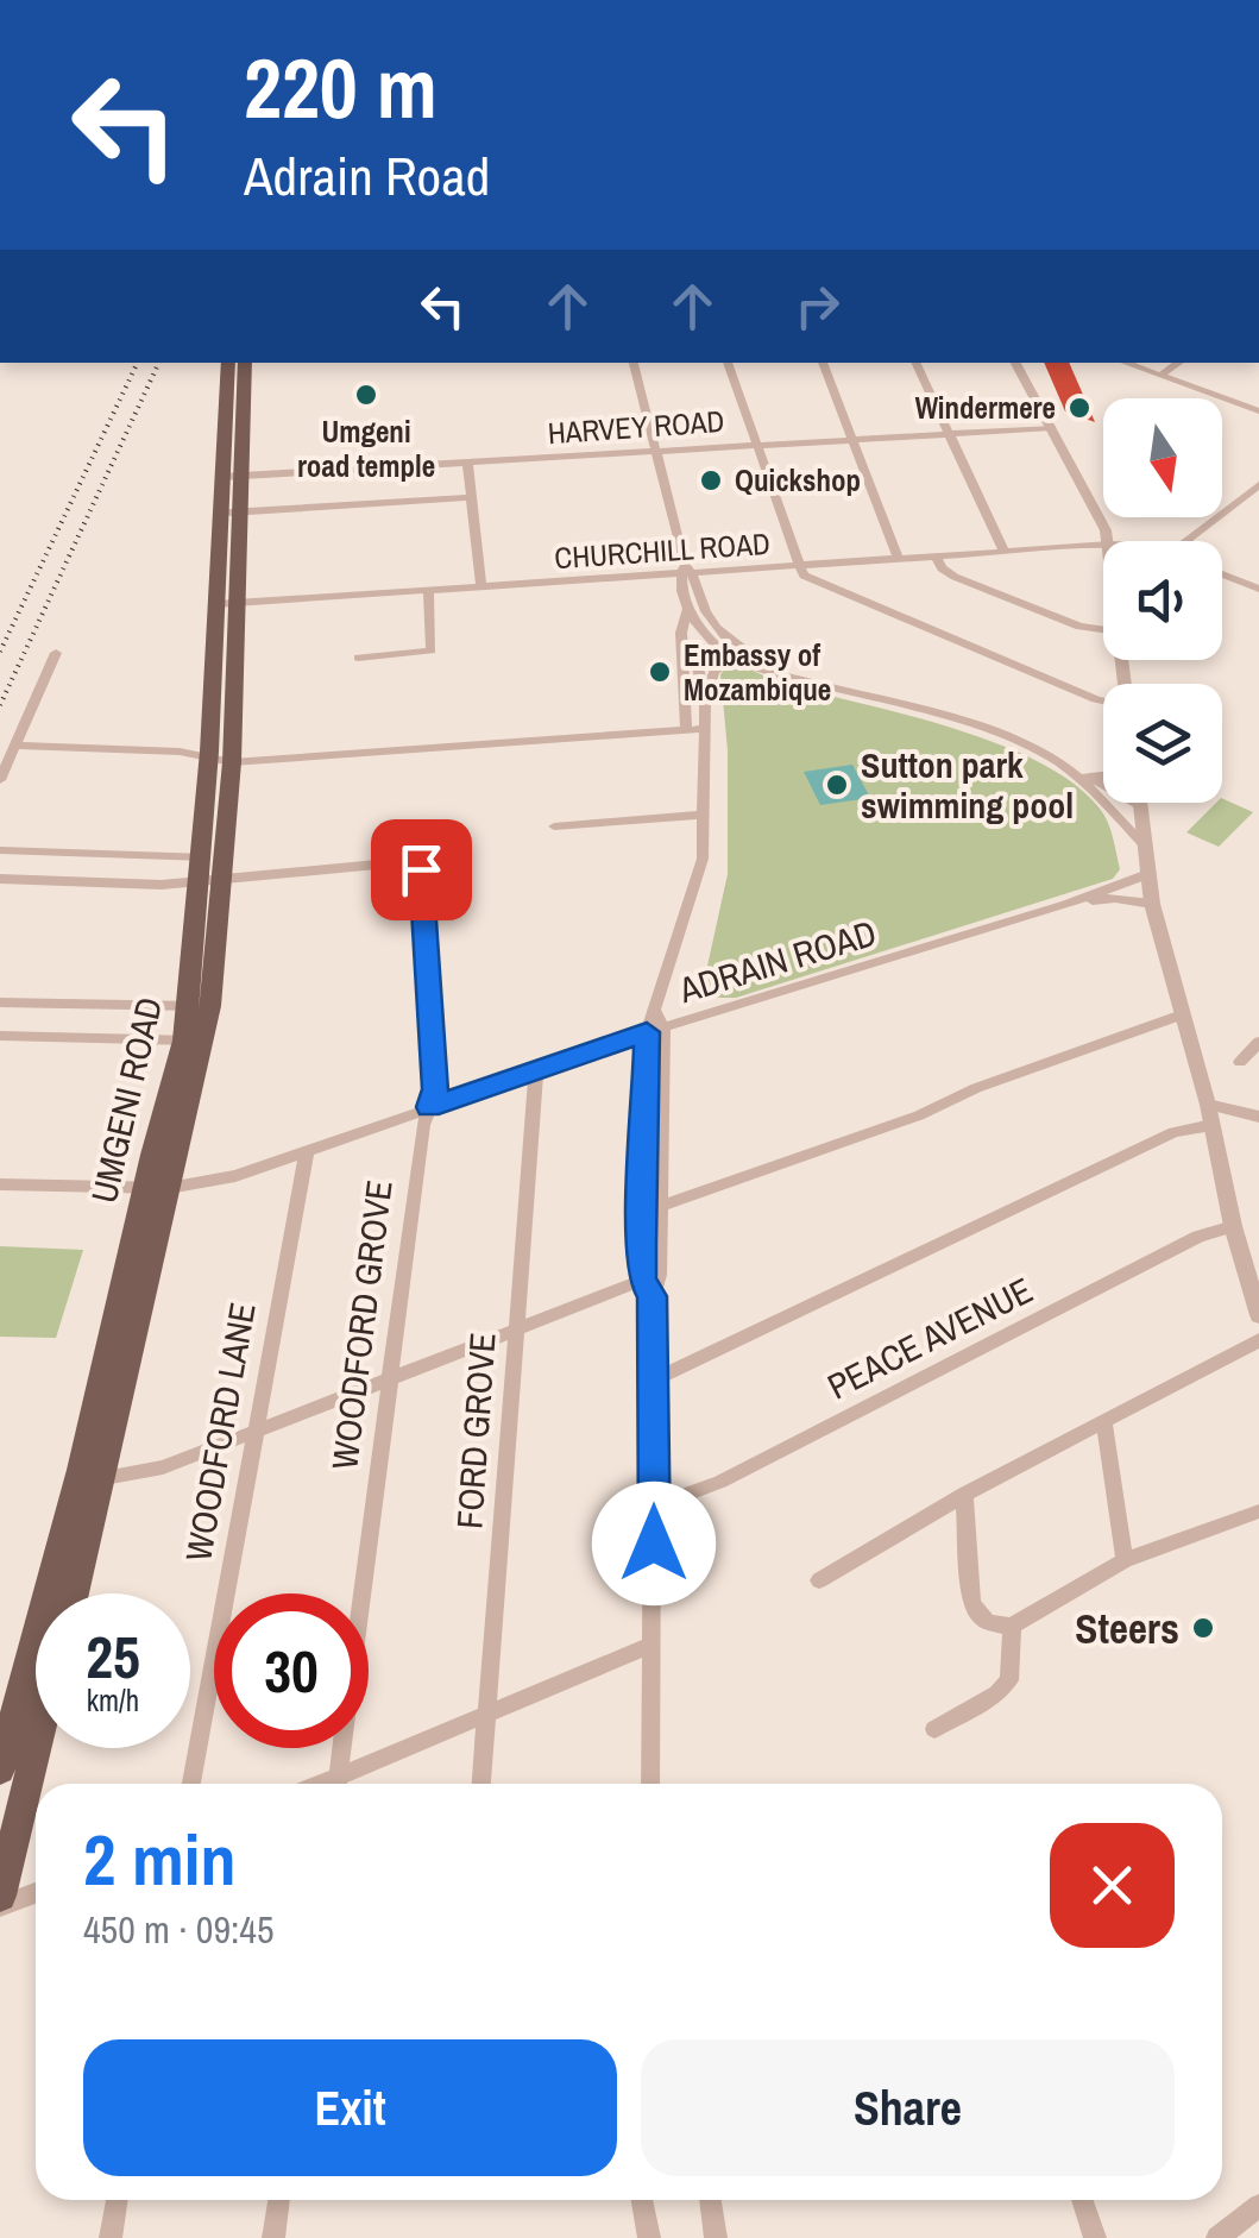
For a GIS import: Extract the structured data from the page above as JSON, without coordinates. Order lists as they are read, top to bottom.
{
  "streets": {
    "main road": ["UMGENI ROAD"],
    "street": [
      "HARVEY ROAD",
      "CHURCHILL ROAD",
      "ADRAIN ROAD",
      "WOODFORD GROVE",
      "PEACE AVENUE",
      "FORD GROVE",
      "WOODFORD LANE"
    ]
  },
  "crossings": [
    ["HARVEY ROAD", "UMGENI ROAD"],
    ["CHURCHILL ROAD", "UMGENI ROAD"],
    ["ADRAIN ROAD", "UMGENI ROAD"],
    ["ADRAIN ROAD", "WOODFORD GROVE"],
    ["ADRAIN ROAD", "FORD GROVE"],
    ["ADRAIN ROAD", "WOODFORD LANE"],
    ["UMGENI ROAD", "WOODFORD GROVE"]
  ],
  "places": [
    "Umgeni road temple",
    "Windermere",
    "Quickshop",
    "Embassy of Mozambique",
    "Sutton park swimming pool",
    "Steers"
  ],
  "north": "bottom",
  "page": {
    "turn": ["220 m", "Adrain Road"],
    "speed": "25 km/h",
    "limit": "30",
    "heading": ["2 min", "450 m · 09:45"],
    "buttons": ["Exit", "Share"]
  }
}
